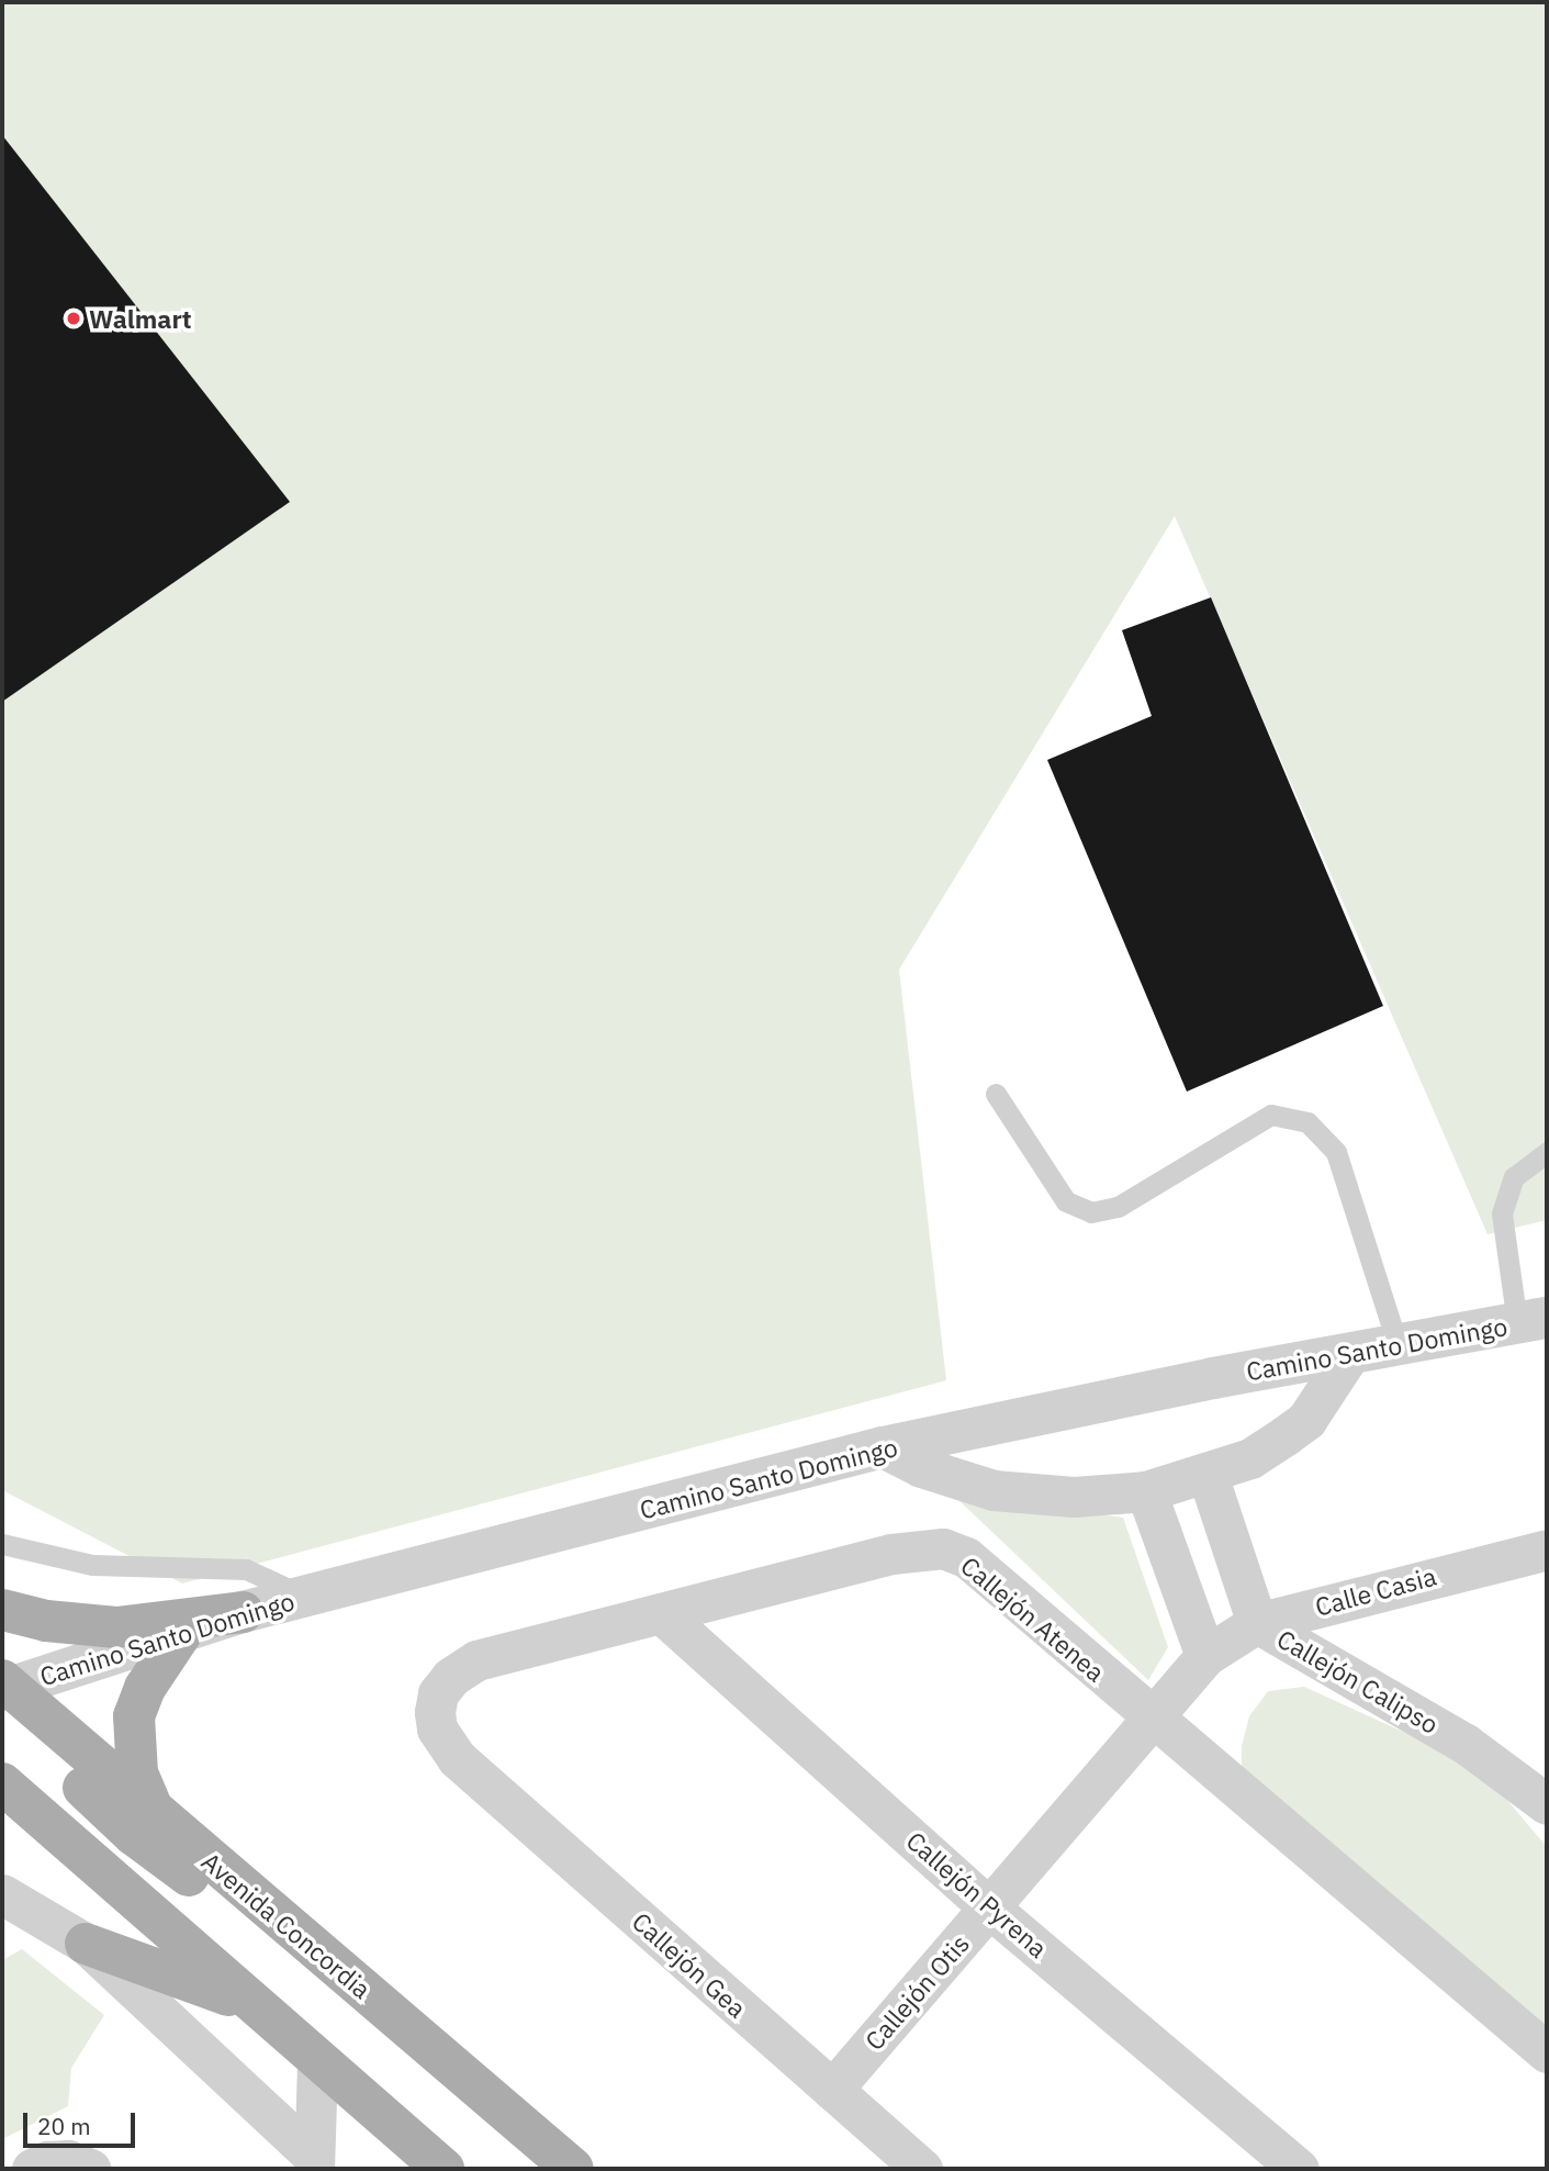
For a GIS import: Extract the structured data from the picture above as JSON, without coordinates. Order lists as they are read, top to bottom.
{
  "streets": {
    "main road": ["Avenida Concordia"],
    "street": [
      "Camino Santo Domingo",
      "Calle Casia",
      "Callejón Atenea",
      "Callejón Calipso",
      "Callejón Pyrena",
      "Callejón Gea",
      "Callejón Otis"
    ]
  },
  "crossings": [
    ["Camino Santo Domingo", "Avenida Concordia"],
    ["Calle Casia", "Callejón Atenea"],
    ["Calle Casia", "Callejón Calipso"],
    ["Calle Casia", "Callejón Otis"],
    ["Callejón Atenea", "Callejón Pyrena"],
    ["Callejón Atenea", "Callejón Gea"],
    ["Callejón Atenea", "Callejón Otis"],
    ["Callejón Pyrena", "Callejón Otis"],
    ["Callejón Gea", "Callejón Otis"]
  ],
  "places": ["Walmart"],
  "scale_bar": "20 m"
}
